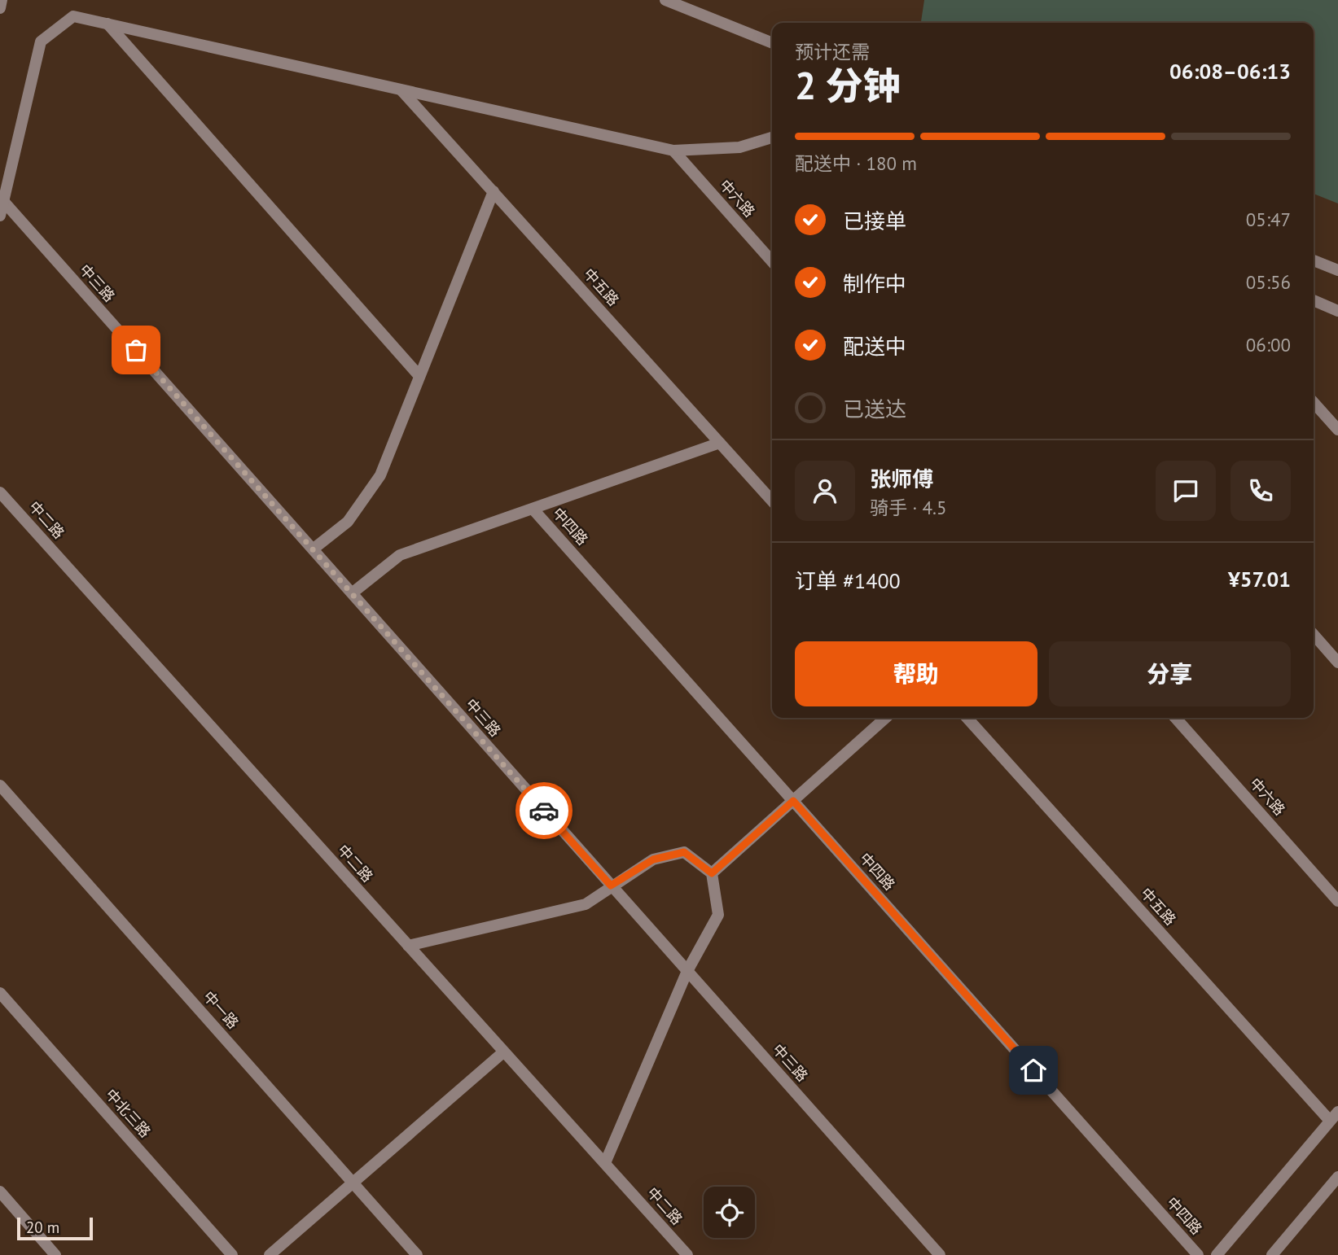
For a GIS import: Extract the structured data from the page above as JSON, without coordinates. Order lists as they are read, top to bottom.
{
  "streets": {
    "street": [
      "中六路",
      "中三路",
      "中五路",
      "中二路",
      "中四路",
      "中一路",
      "中北三路"
    ]
  },
  "scale_bar": "20 m",
  "page": {
    "heading": ["2 分钟", "预计还需", "06:08–06:13"],
    "panel": [
      "张师傅",
      "骑手 · 4.5",
      "订单 #1400",
      "¥57.01"
    ],
    "bar": "配送中 · 180 m",
    "list": [
      ["已接单", "05:47"],
      ["制作中", "05:56"],
      ["配送中", "06:00"],
      "已送达"
    ],
    "buttons": ["帮助", "分享"],
    "scale": "20 m"
  }
}
